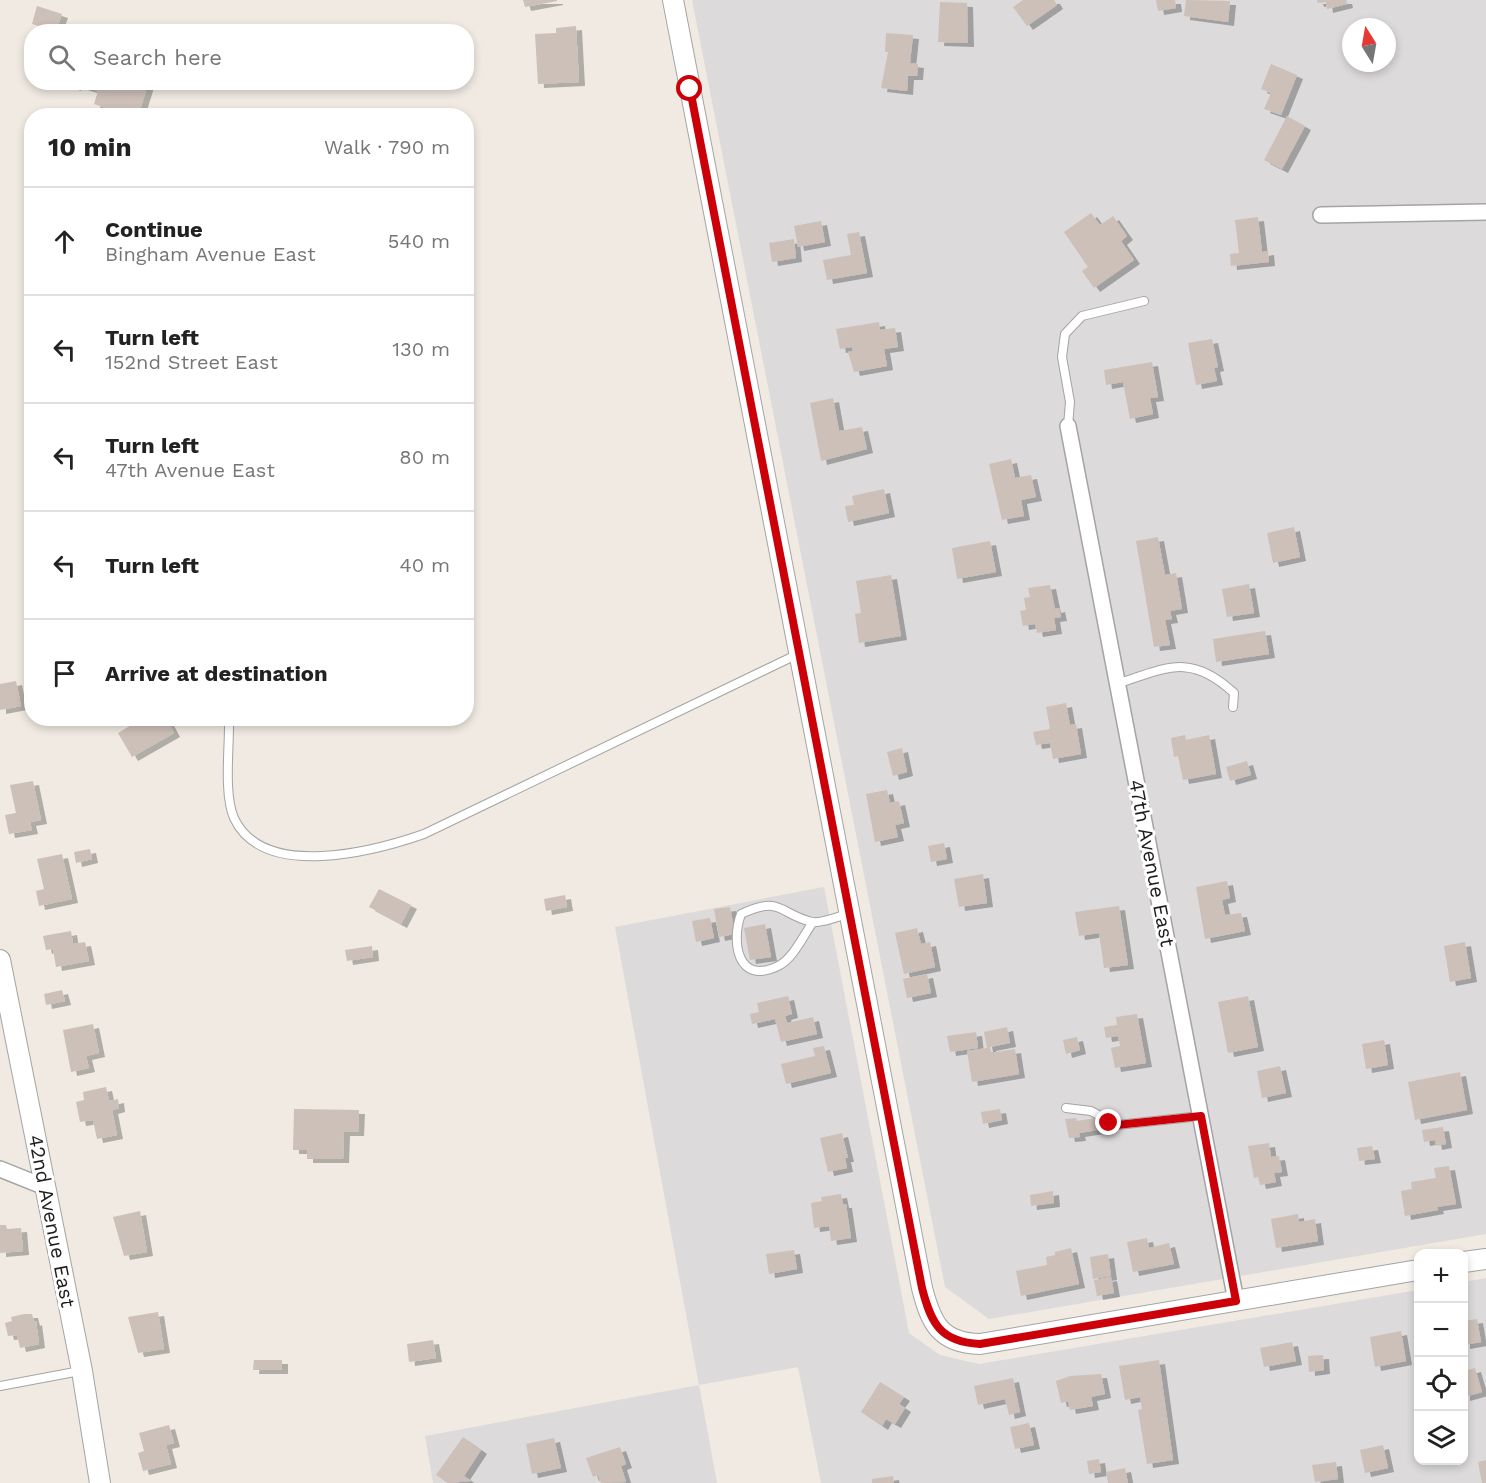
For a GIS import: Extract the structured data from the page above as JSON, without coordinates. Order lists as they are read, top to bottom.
{
  "streets": {
    "street": ["47th Avenue East", "42nd Avenue East"]
  },
  "north": "top",
  "page": {
    "search": "Search here",
    "heading": ["10 min", "Walk · 790 m"],
    "list": [
      ["Continue", "Bingham Avenue East", "540 m"],
      ["Turn left", "152nd Street East", "130 m"],
      ["Turn left", "47th Avenue East", "80 m"],
      ["Turn left", "40 m"],
      "Arrive at destination"
    ],
    "map_buttons": ["+", "−"]
  }
}
